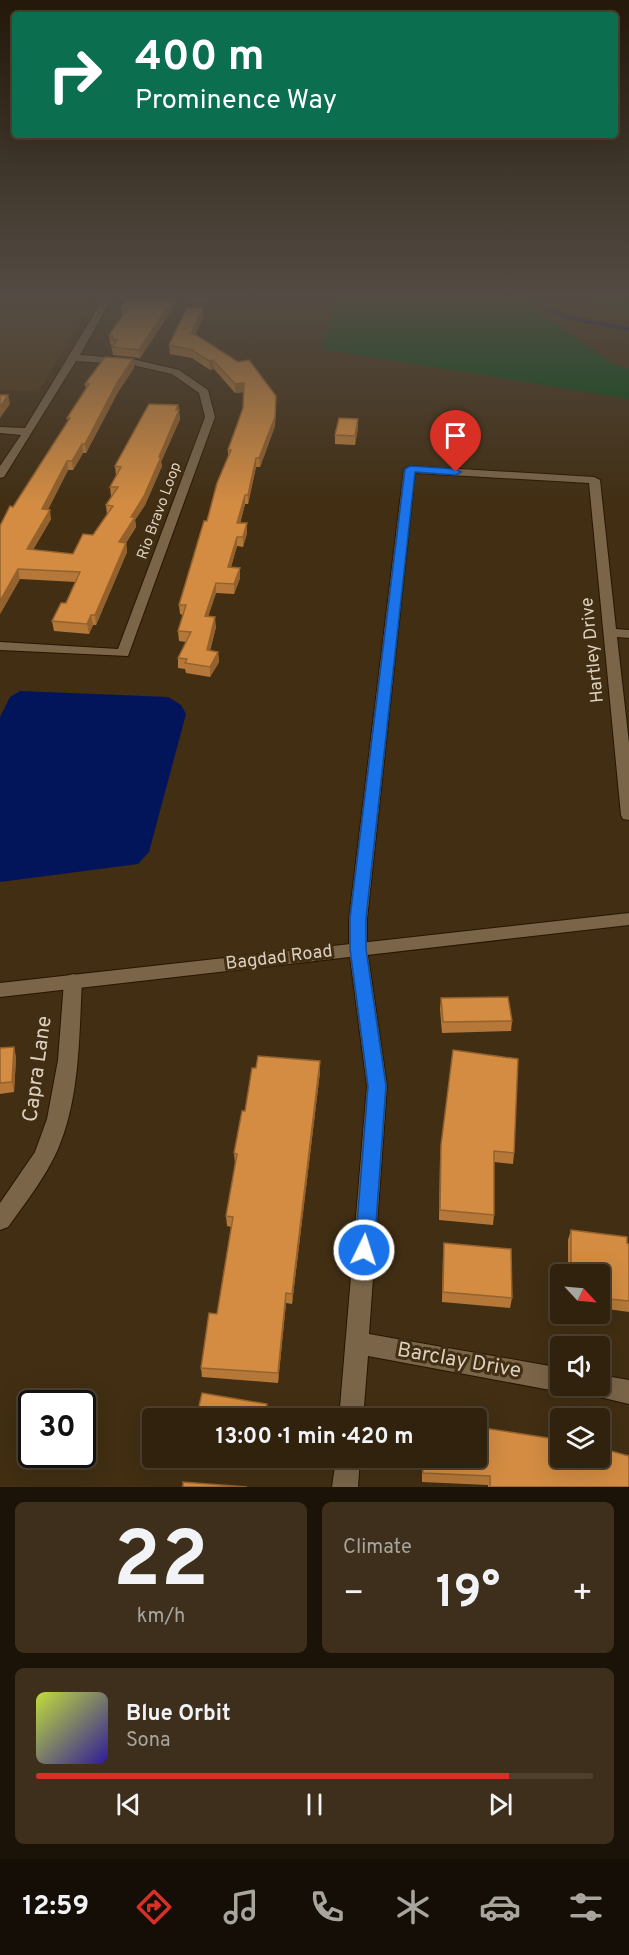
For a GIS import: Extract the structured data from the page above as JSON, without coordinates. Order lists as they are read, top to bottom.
{
  "streets": {
    "street": [
      "Rio Bravo Loop",
      "Hartley Drive",
      "Bagdad Road",
      "Capra Lane",
      "Barclay Drive"
    ]
  },
  "crossings": [
    ["Hartley Drive", "Bagdad Road"],
    ["Bagdad Road", "Capra Lane"]
  ],
  "north": "bottom right",
  "page": {
    "turn": ["400 m", "Prominence Way"],
    "limit": "30",
    "trip": "13:00 · 1 min · 420 m",
    "tile": [
      ["22", "km/h"],
      "Climate"
    ],
    "heat": ["−", "19°", "+"],
    "song": ["Blue Orbit", "Sona"],
    "tabs": "12:59"
  }
}
